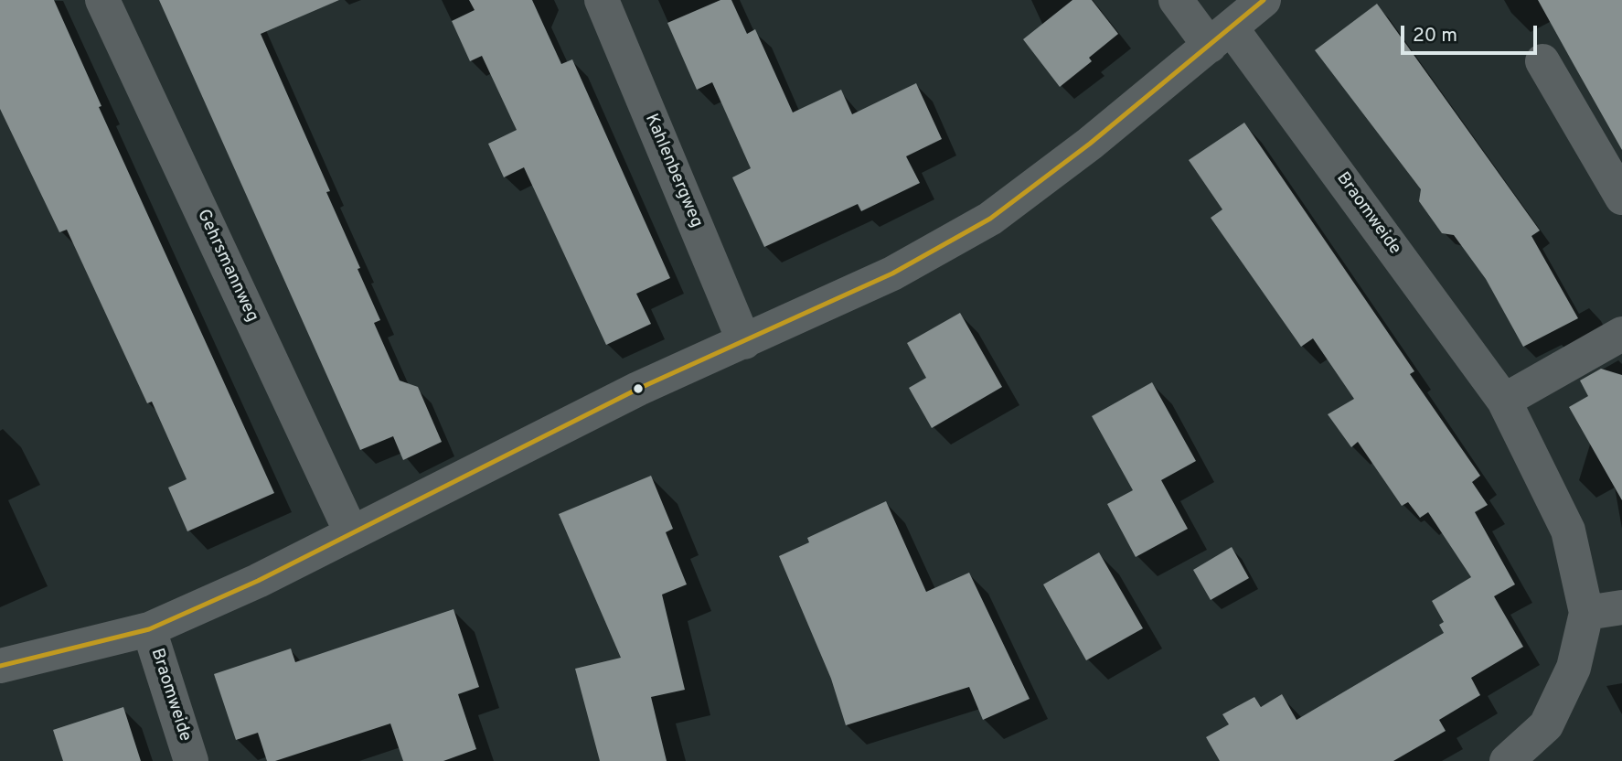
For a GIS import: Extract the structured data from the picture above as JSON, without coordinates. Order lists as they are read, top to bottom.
{
  "streets": {
    "street": ["Kahlenbergweg", "Braomweide", "Gehrsmannweg"]
  },
  "scale_bar": "20 m"
}
